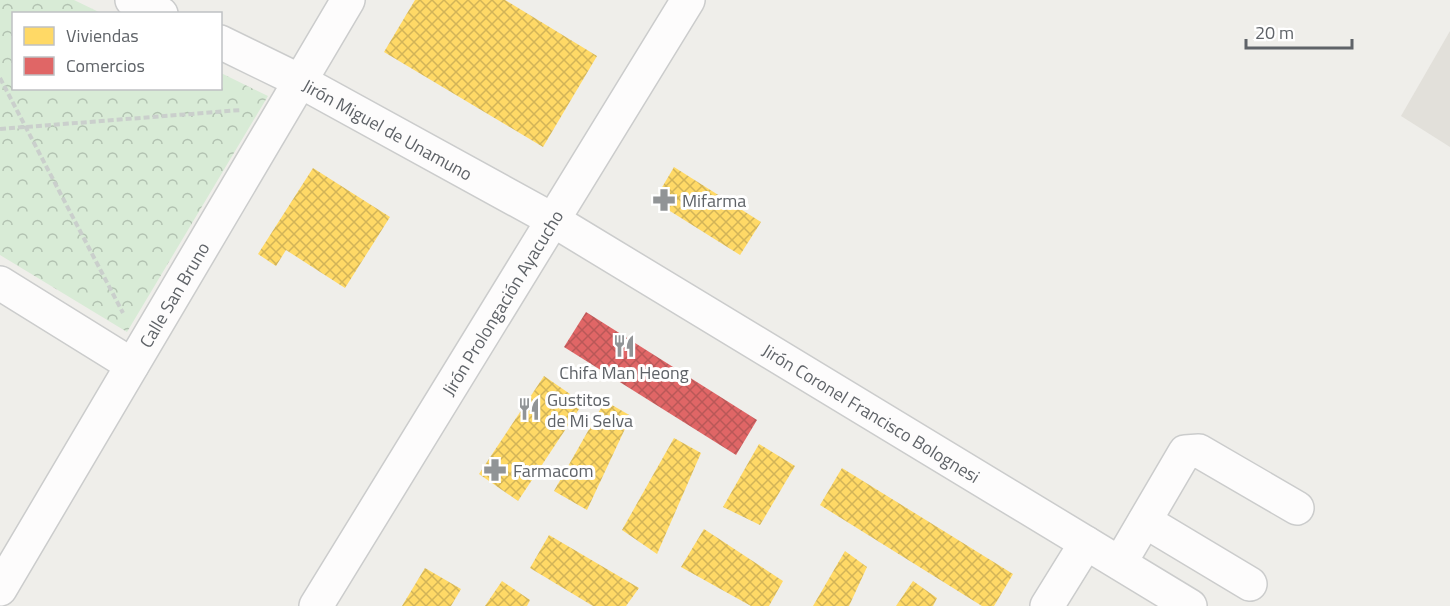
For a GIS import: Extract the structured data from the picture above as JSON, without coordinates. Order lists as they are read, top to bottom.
{
  "streets": {
    "street": [
      "Jirón Miguel de Unamuno",
      "Calle San Bruno",
      "Jirón Prolongación Ayacucho",
      "Jirón Coronel Francisco Bolognesi"
    ]
  },
  "crossings": [
    ["Jirón Miguel de Unamuno", "Calle San Bruno"],
    ["Jirón Miguel de Unamuno", "Jirón Prolongación Ayacucho"],
    ["Jirón Miguel de Unamuno", "Jirón Coronel Francisco Bolognesi"],
    ["Jirón Prolongación Ayacucho", "Jirón Coronel Francisco Bolognesi"]
  ],
  "places": {
    "pharmacy": ["Mifarma", "Farmacom"],
    "restaurant": ["Chifa Man Heong", "Gustitos de Mi Selva"]
  },
  "legend": ["Viviendas", "Comercios"],
  "scale_bar": "20 m"
}
